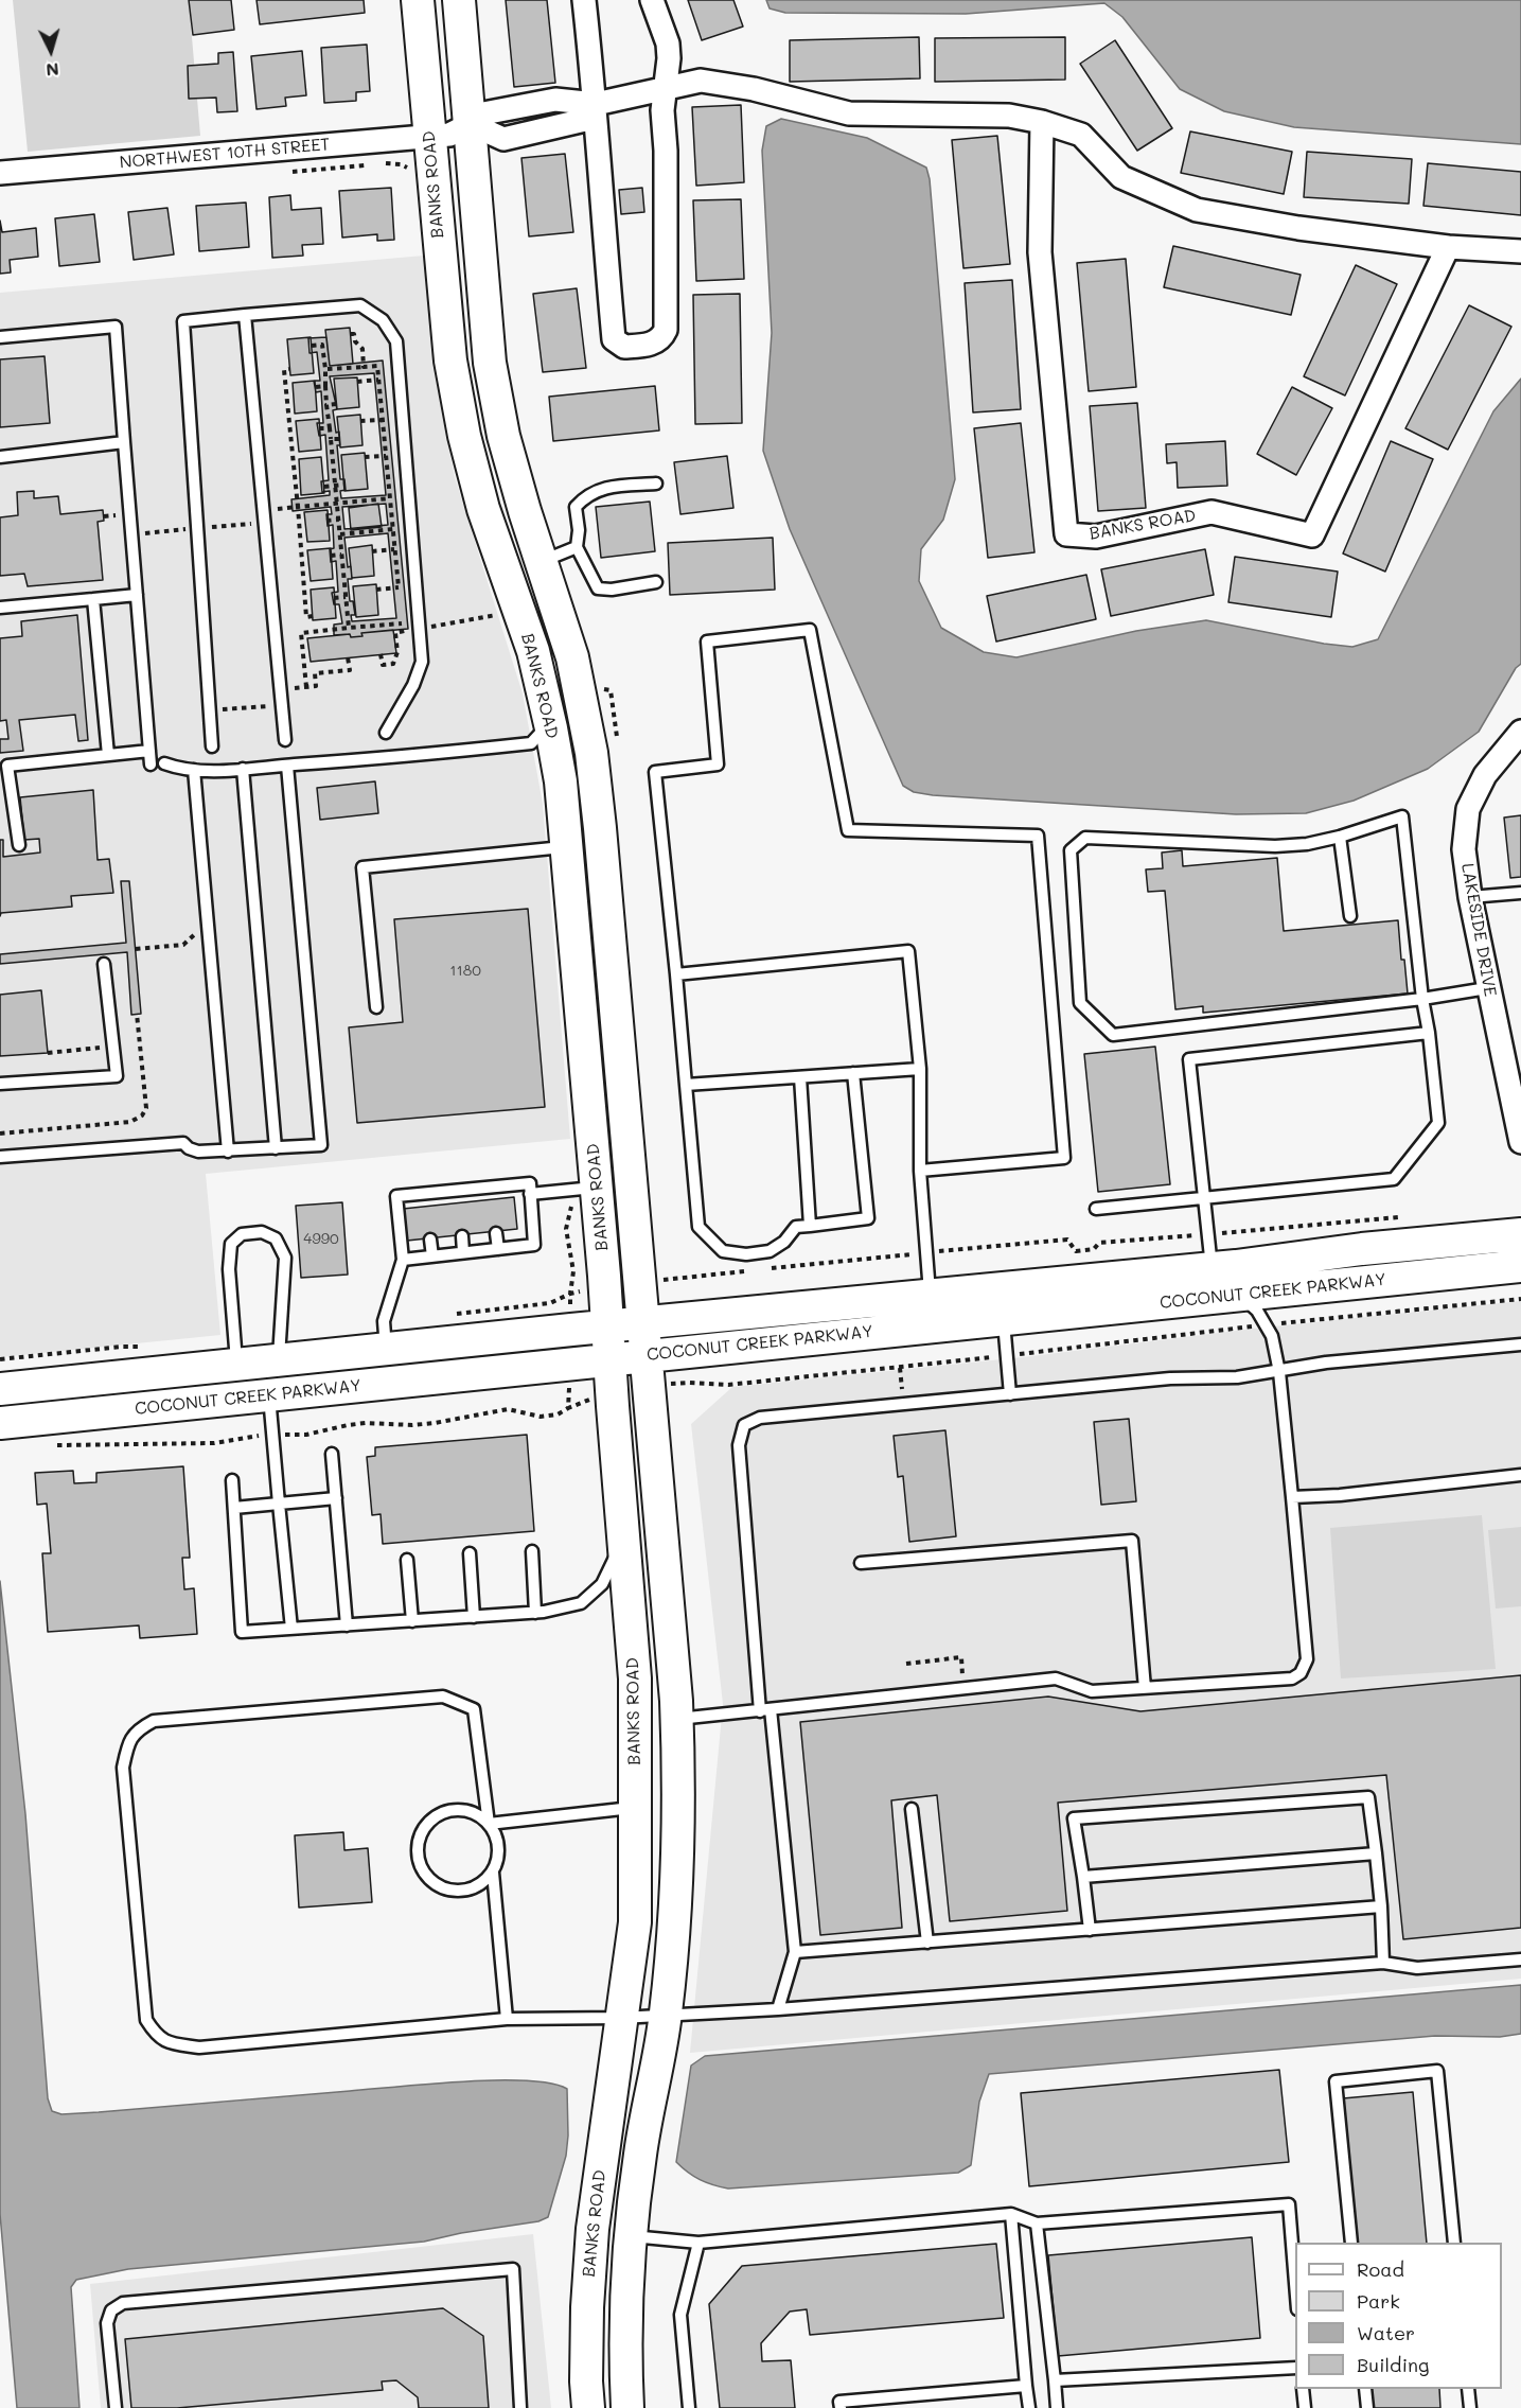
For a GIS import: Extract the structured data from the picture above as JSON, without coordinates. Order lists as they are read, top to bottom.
{
  "streets": {
    "street": [
      "NORTHWEST 10TH STREET",
      "BANKS ROAD",
      "LAKESIDE DRIVE",
      "COCONUT CREEK PARKWAY"
    ]
  },
  "crossings": [
    ["NORTHWEST 10TH STREET", "BANKS ROAD"],
    ["BANKS ROAD", "COCONUT CREEK PARKWAY"]
  ],
  "house_numbers": ["1180", "4990"],
  "legend": [
    "Road",
    "Park",
    "Water",
    "Building"
  ],
  "north": "bottom"
}
